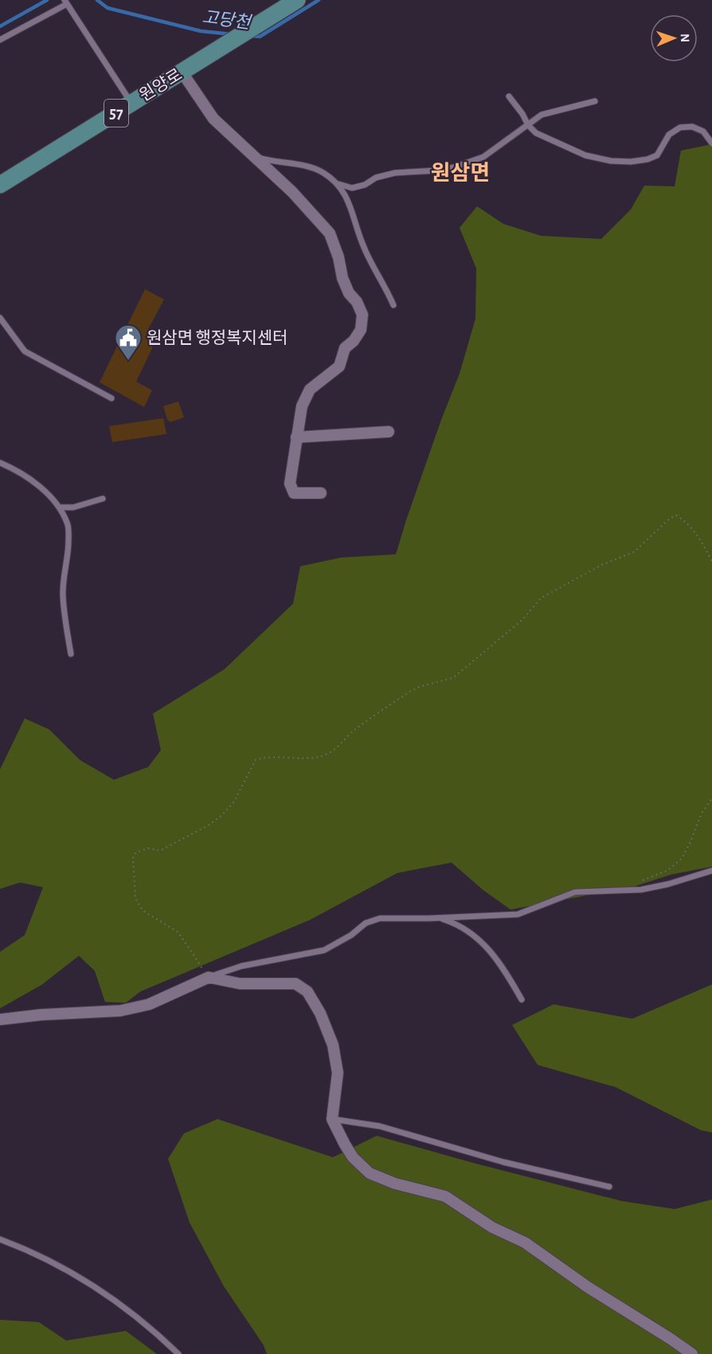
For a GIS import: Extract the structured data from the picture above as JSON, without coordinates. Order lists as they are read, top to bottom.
{
  "streets": {
    "main road": ["원양로", "57"]
  },
  "districts": ["원삼면"],
  "water": ["고당천"],
  "places": {
    "public building": ["원삼면 행정복지센터"]
  },
  "north": "right"
}
